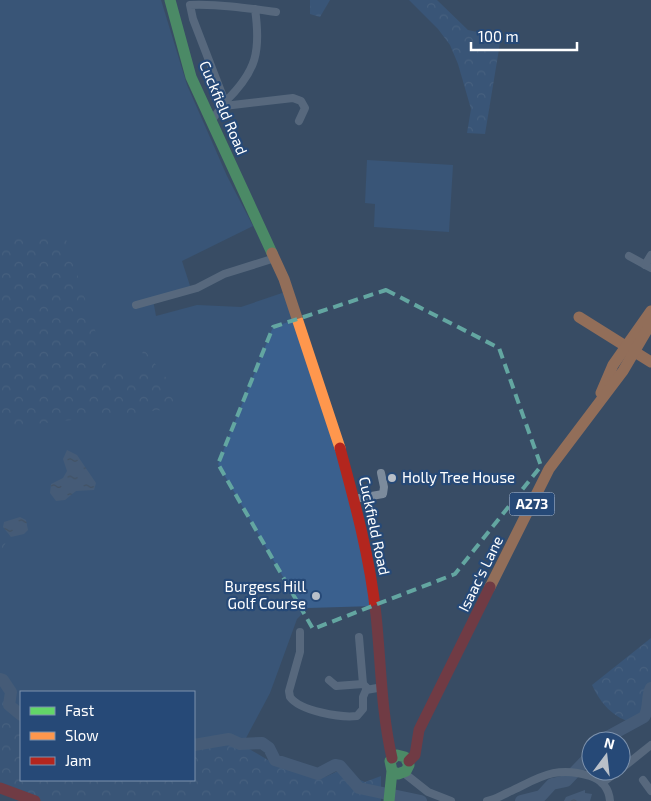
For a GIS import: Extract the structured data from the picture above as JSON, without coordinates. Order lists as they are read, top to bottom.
{
  "streets": {
    "main road": ["Cuckfield Road", "A273", "Isaac's Lane"]
  },
  "crossings": [
    ["Cuckfield Road", "A273"],
    ["Cuckfield Road", "Isaac's Lane"],
    ["A273", "Isaac's Lane"]
  ],
  "places": ["Holly Tree House", "Burgess Hill Golf Course"],
  "legend": ["Fast", "Slow", "Jam"],
  "scale_bar": "100 m",
  "north": "top"
}
